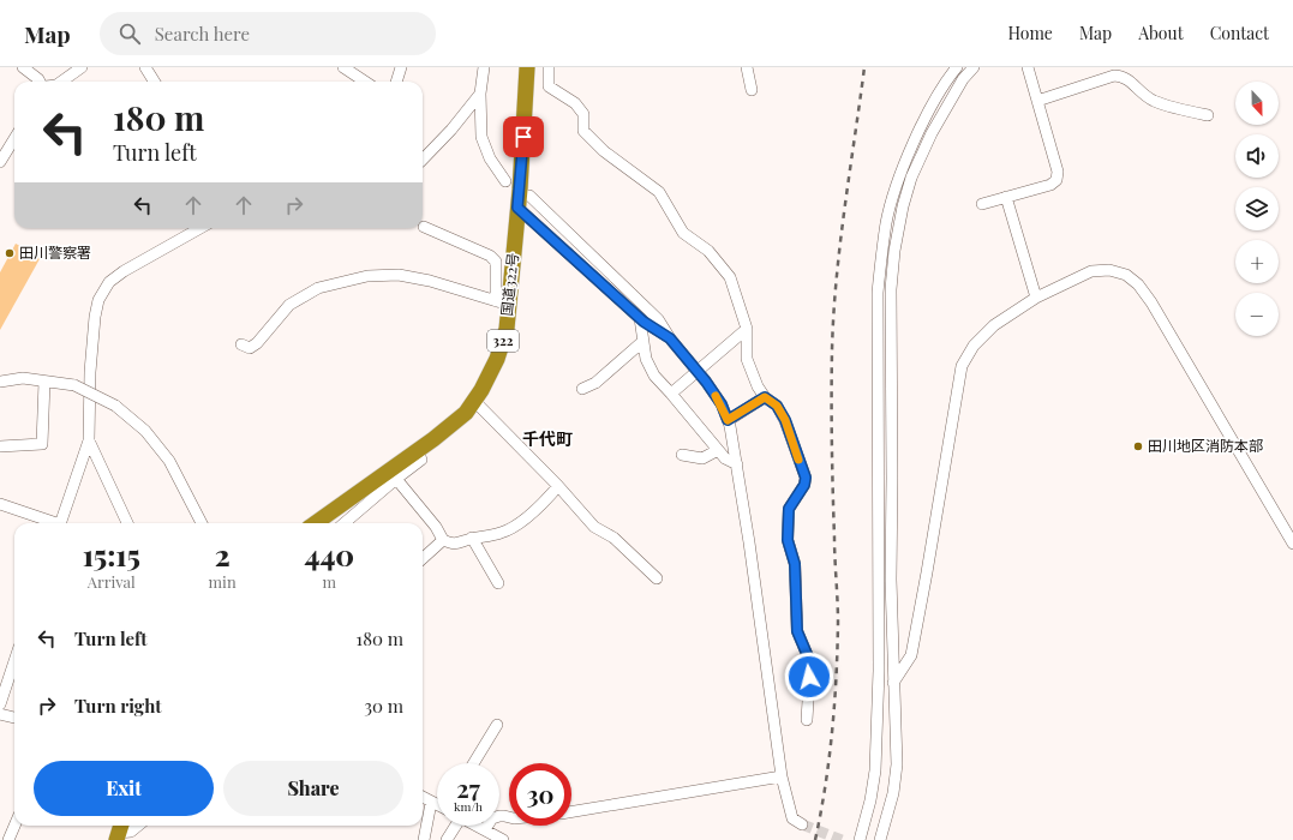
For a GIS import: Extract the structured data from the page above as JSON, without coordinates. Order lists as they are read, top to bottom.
{
  "streets": {
    "highway": ["国道322号", "322"]
  },
  "districts": ["千代町"],
  "places": ["田川警察署", "田川地区消防本部"],
  "north": "bottom",
  "page": {
    "header": "Map",
    "search": "Search here",
    "nav": [
      "Home",
      "Map",
      "About",
      "Contact"
    ],
    "map_buttons": ["+", "−"],
    "turn": ["180 m", "Turn left"],
    "eta": [
      "15:15",
      "Arrival",
      "2",
      "min",
      "440",
      "m"
    ],
    "list": [
      {
        "name": "Turn left",
        "value": "180 m"
      },
      {
        "name": "Turn right",
        "value": "30 m"
      }
    ],
    "buttons": ["Exit", "Share"],
    "speed": "27 km/h",
    "limit": "30"
  }
}
